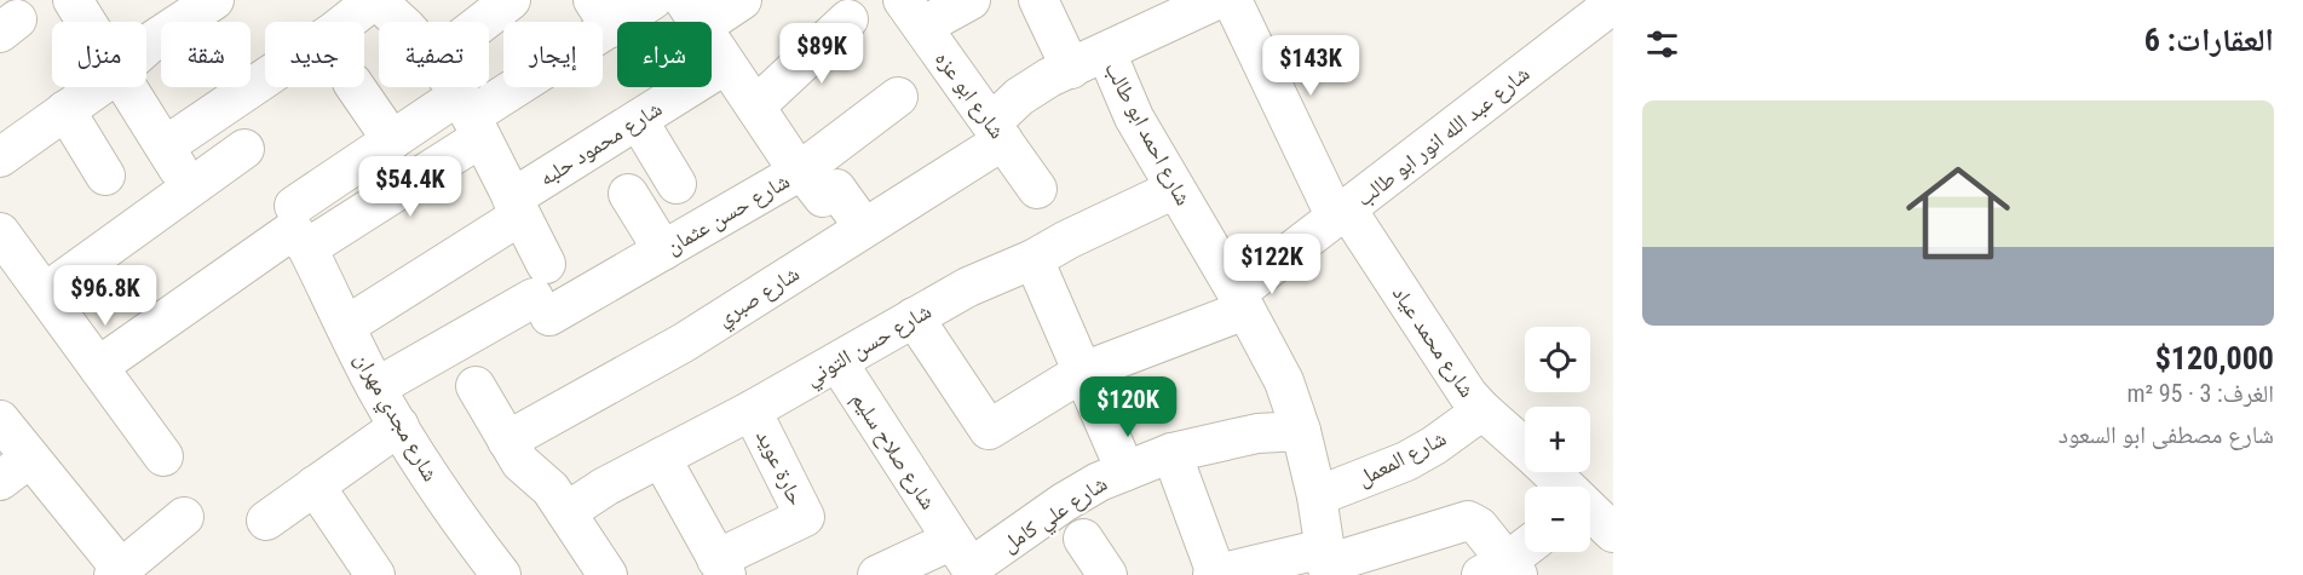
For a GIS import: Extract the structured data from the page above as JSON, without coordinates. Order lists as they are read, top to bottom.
{
  "streets": {
    "street": [
      "شارع ابو عزه",
      "شارع احمد ابو طالب",
      "شارع عبد الله انور ابو طالب",
      "شارع محمود حلبه",
      "شارع حسن عثمان",
      "شارع صبري",
      "شارع محمد عياد",
      "شارع حسن التوني",
      "شارع مجدي مهران",
      "شارع صلاح سليم",
      "شارع المعمل",
      "حارة عويد",
      "شارع علي كامل"
    ]
  },
  "crossings": [
    ["شارع ابو عزه", "شارع صبري"],
    ["شارع احمد ابو طالب", "شارع عبد الله انور ابو طالب"],
    ["شارع احمد ابو طالب", "شارع صبري"],
    ["شارع احمد ابو طالب", "شارع حسن التوني"],
    ["شارع احمد ابو طالب", "شارع المعمل"],
    ["شارع احمد ابو طالب", "شارع علي كامل"],
    ["شارع عبد الله انور ابو طالب", "شارع محمد عياد"],
    ["شارع عبد الله انور ابو طالب", "شارع حسن التوني"],
    ["شارع محمود حلبه", "شارع مجدي مهران"],
    ["شارع حسن عثمان", "شارع مجدي مهران"],
    ["شارع محمد عياد", "شارع المعمل"],
    ["شارع حسن التوني", "شارع صلاح سليم"],
    ["شارع حسن التوني", "حارة عويد"],
    ["شارع صلاح سليم", "شارع علي كامل"]
  ],
  "page": {
    "heading": "العقارات: 6",
    "chip": [
      "شراء",
      "إيجار",
      "تصفية",
      "جديد",
      "شقة",
      "منزل"
    ],
    "price": [
      "$89K",
      "$143K",
      "$54.4K",
      "$122K",
      "$96.8K",
      "$120K"
    ],
    "list": [
      {
        "name": "$120,000",
        "note": "الغرف: 3 · 95 m² · شارع مصطفى ابو السعود"
      }
    ],
    "map_buttons": ["+", "−"]
  }
}
